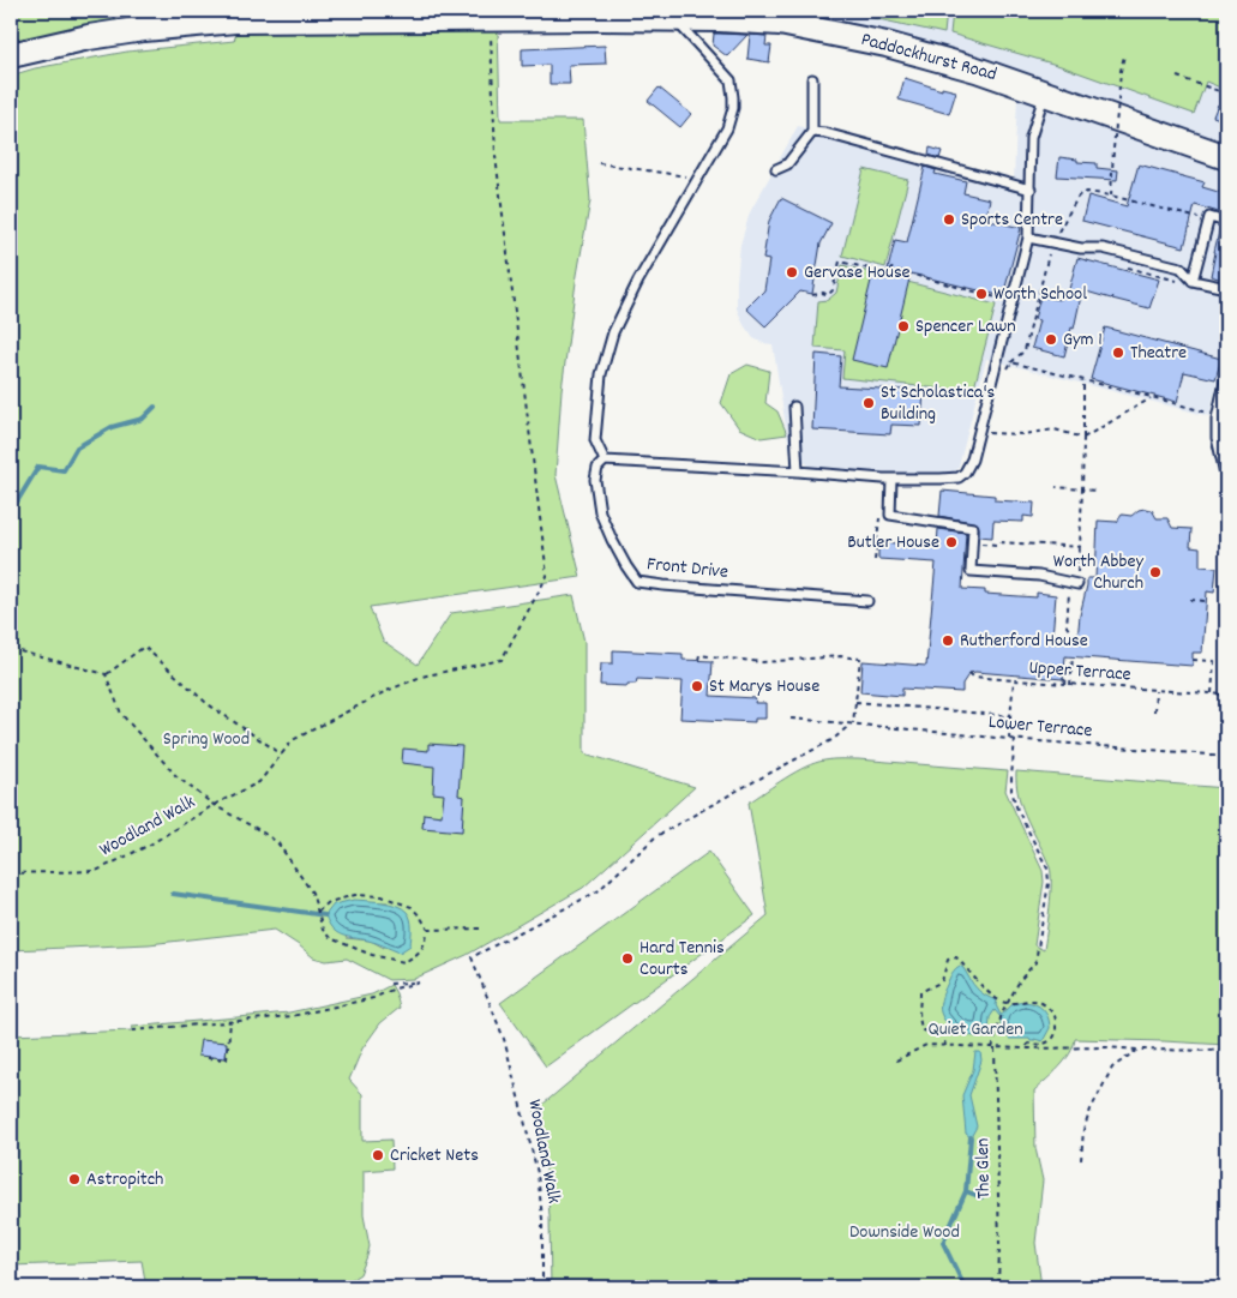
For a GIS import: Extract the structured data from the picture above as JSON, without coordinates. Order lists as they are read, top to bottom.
{
  "streets": {
    "main road": ["Paddockhurst Road"],
    "lane": ["Front Drive"],
    "path": [
      "Upper Terrace",
      "Lower Terrace",
      "Woodland Walk",
      "The Glen"
    ]
  },
  "crossings": [
    ["Upper Terrace", "Lower Terrace"],
    ["Lower Terrace", "Woodland Walk"],
    ["Lower Terrace", "The Glen"]
  ],
  "parks": ["Spring Wood", "Quiet Garden", "Downside Wood"],
  "places": [
    "Sports Centre",
    "Gervase House",
    "Worth School",
    "Spencer Lawn",
    "Gym 1",
    "Theatre",
    "St Scholastica's Building",
    "Butler House",
    "Worth Abbey Church",
    "Rutherford House",
    "St Marys House",
    "Hard Tennis Courts",
    "Cricket Nets",
    "Astropitch"
  ]
}
